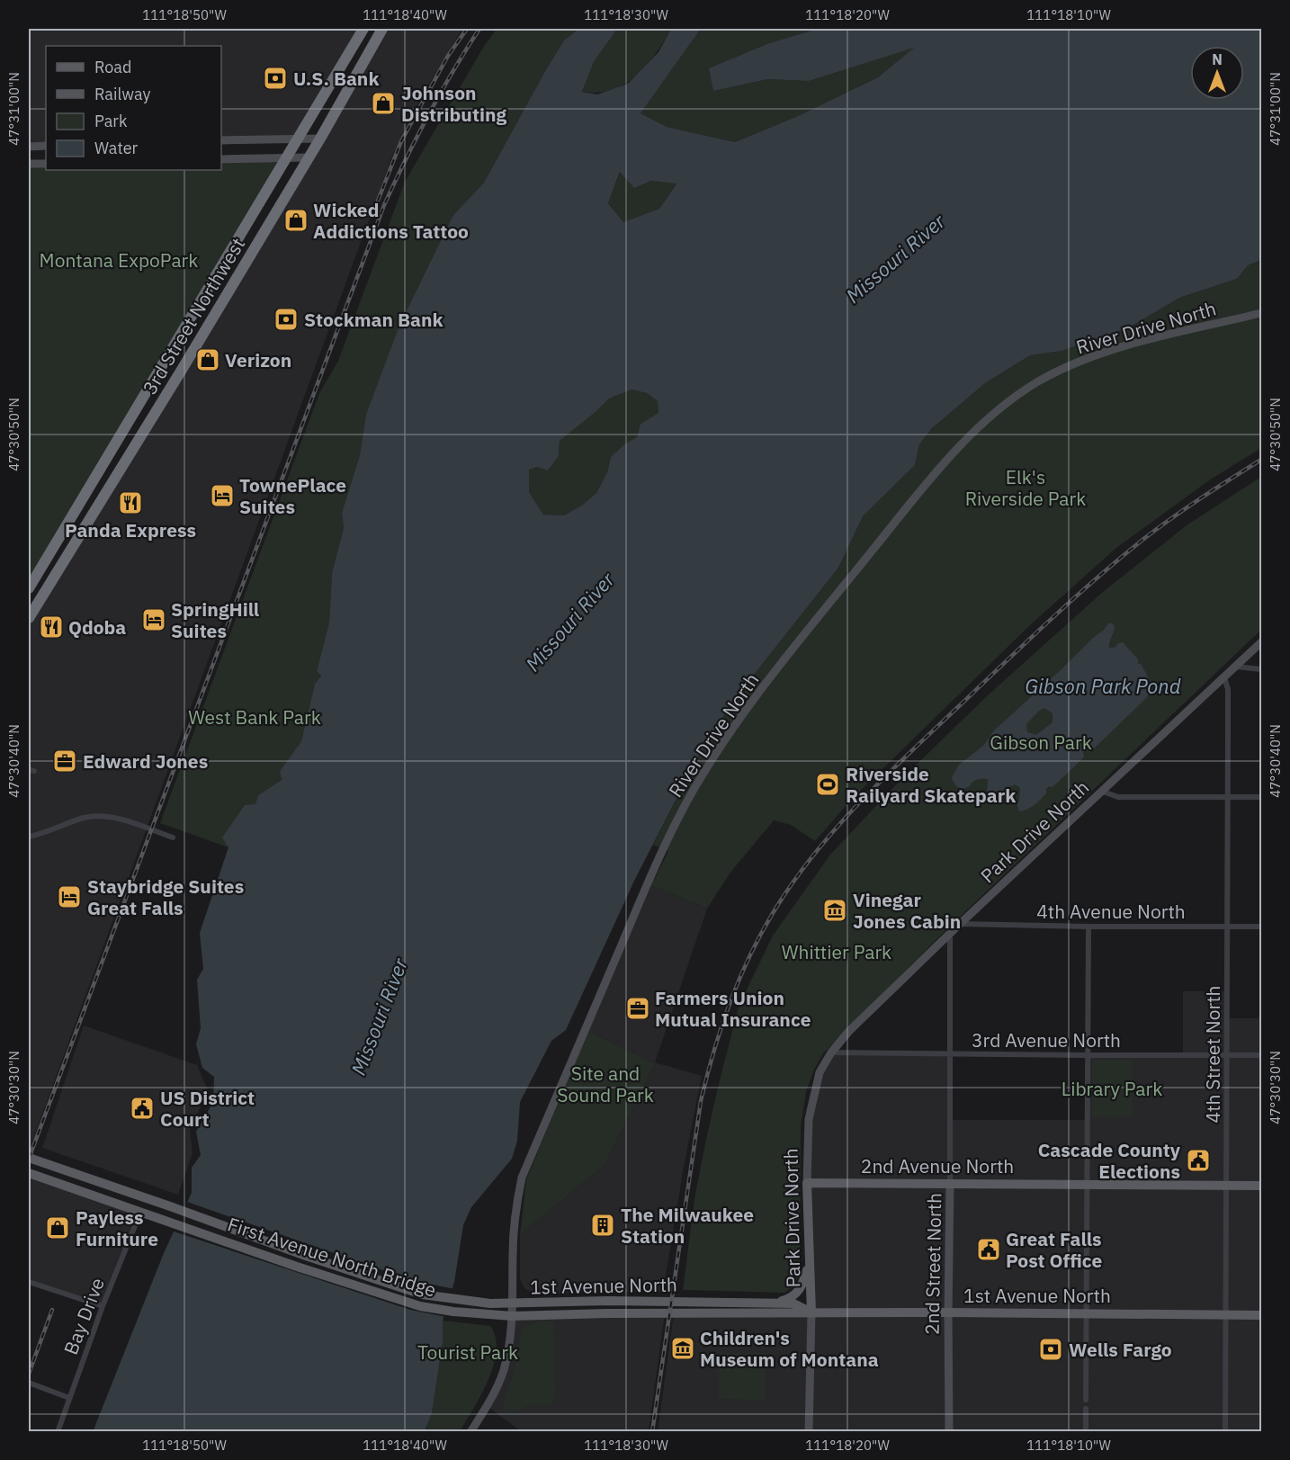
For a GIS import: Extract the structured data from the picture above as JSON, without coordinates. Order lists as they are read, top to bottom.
{
  "streets": {
    "highway": ["3rd Street Northwest"],
    "main road": [
      "River Drive North",
      "Park Drive North",
      "2nd Avenue North",
      "First Avenue North Bridge",
      "2nd Street North",
      "1st Avenue North"
    ],
    "street": [
      "4th Avenue North",
      "3rd Avenue North",
      "4th Street North",
      "Bay Drive"
    ]
  },
  "crossings": [
    ["River Drive North", "1st Avenue North"],
    ["Park Drive North", "4th Avenue North"],
    ["Park Drive North", "3rd Avenue North"],
    ["Park Drive North", "4th Street North"],
    ["Park Drive North", "2nd Avenue North"],
    ["Park Drive North", "2nd Street North"],
    ["Park Drive North", "1st Avenue North"],
    ["4th Avenue North", "4th Street North"],
    ["3rd Avenue North", "4th Street North"],
    ["3rd Avenue North", "2nd Street North"],
    ["4th Street North", "2nd Avenue North"],
    ["4th Street North", "1st Avenue North"],
    ["2nd Avenue North", "2nd Street North"],
    ["First Avenue North Bridge", "1st Avenue North"],
    ["First Avenue North Bridge", "Bay Drive"],
    ["2nd Street North", "1st Avenue North"]
  ],
  "water": ["Missouri River", "Gibson Park Pond"],
  "parks": [
    "Montana ExpoPark",
    "Elk's Riverside Park",
    "West Bank Park",
    "Gibson Park",
    "Whittier Park",
    "Site and Sound Park",
    "Library Park",
    "Tourist Park"
  ],
  "places": {
    "bank": ["U.S. Bank", "Stockman Bank", "Wells Fargo"],
    "shop": [
      "Johnson Distributing",
      "Wicked Addictions Tattoo",
      "Verizon",
      "Payless Furniture"
    ],
    "hotel": ["TownePlace Suites", "SpringHill Suites", "Staybridge Suites Great Falls"],
    "restaurant": ["Panda Express", "Qdoba"],
    "office": ["Edward Jones", "Farmers Union Mutual Insurance"],
    "sports": ["Riverside Railyard Skatepark"],
    "museum": ["Vinegar Jones Cabin", "Children's Museum of Montana"],
    "public building": ["US District Court", "Cascade County Elections", "Great Falls Post Office"],
    "building": ["The Milwaukee Station"]
  },
  "legend": [
    "Road",
    "Railway",
    "Park",
    "Water"
  ],
  "north": "top",
  "coordinates": [
    "111°18'50\"W",
    "111°18'40\"W",
    "111°18'30\"W",
    "111°18'20\"W",
    "111°18'10\"W",
    "47°31'00\"N",
    "47°30'50\"N",
    "47°30'40\"N",
    "47°30'30\"N"
  ]
}
